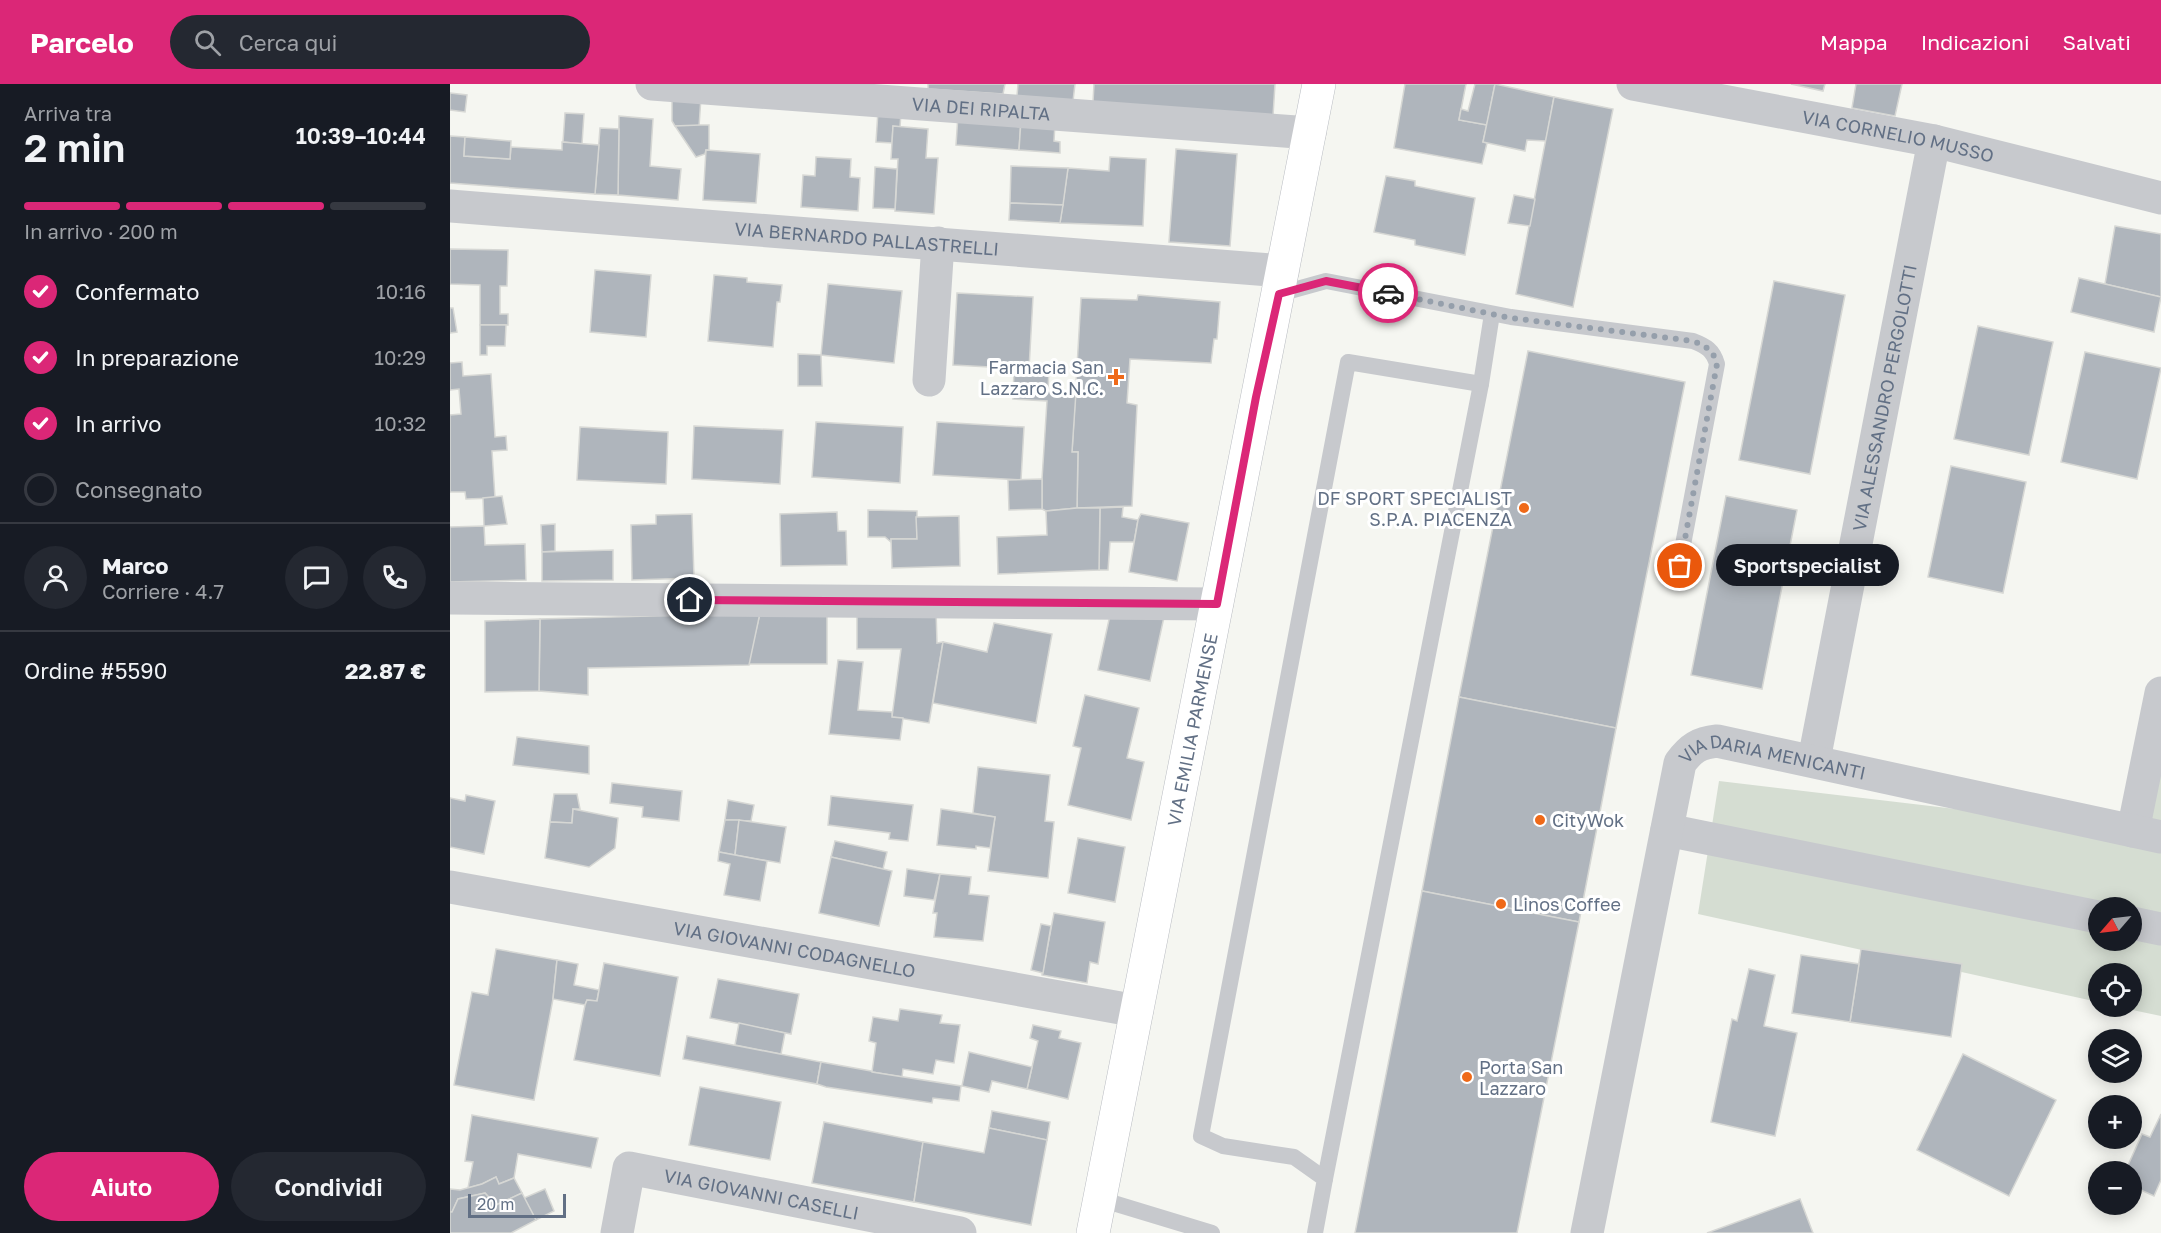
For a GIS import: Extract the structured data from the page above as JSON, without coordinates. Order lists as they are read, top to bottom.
{
  "streets": {
    "main road": ["VIA EMILIA PARMENSE"],
    "street": [
      "VIA DEI RIPALTA",
      "VIA CORNELIO MUSSO",
      "VIA BERNARDO PALLASTRELLI",
      "VIA ALESSANDRO PERGOLOTTI",
      "VIA DARIA MENICANTI",
      "VIA GIOVANNI CODAGNELLO",
      "VIA GIOVANNI CASELLI"
    ]
  },
  "crossings": [
    ["VIA DEI RIPALTA", "VIA EMILIA PARMENSE"],
    ["VIA CORNELIO MUSSO", "VIA ALESSANDRO PERGOLOTTI"],
    ["VIA BERNARDO PALLASTRELLI", "VIA EMILIA PARMENSE"],
    ["VIA ALESSANDRO PERGOLOTTI", "VIA DARIA MENICANTI"],
    ["VIA EMILIA PARMENSE", "VIA GIOVANNI CODAGNELLO"]
  ],
  "places": {
    "health": ["Farmacia San Lazzaro S.N.C."],
    "other": [
      "DF SPORT SPECIALIST S.P.A. PIACENZA",
      "Sportspecialist",
      "CityWok",
      "Linos Coffee",
      "Porta San Lazzaro"
    ]
  },
  "scale_bar": "20 m",
  "north": "bottom left",
  "page": {
    "header": "Parcelo",
    "search": "Cerca qui",
    "nav": ["Mappa", "Indicazioni", "Salvati"],
    "heading": ["2 min", "Arriva tra", "10:39–10:44"],
    "panel": [
      "Marco",
      "Corriere · 4.7",
      "Ordine #5590",
      "22.87 €"
    ],
    "bar": "In arrivo · 200 m",
    "list": [
      ["Confermato", "10:16"],
      ["In preparazione", "10:29"],
      ["In arrivo", "10:32"],
      "Consegnato"
    ],
    "bubble": "Sportspecialist",
    "map_buttons": ["+", "−"],
    "buttons": ["Aiuto", "Condividi"],
    "scale": "20 m"
  }
}
